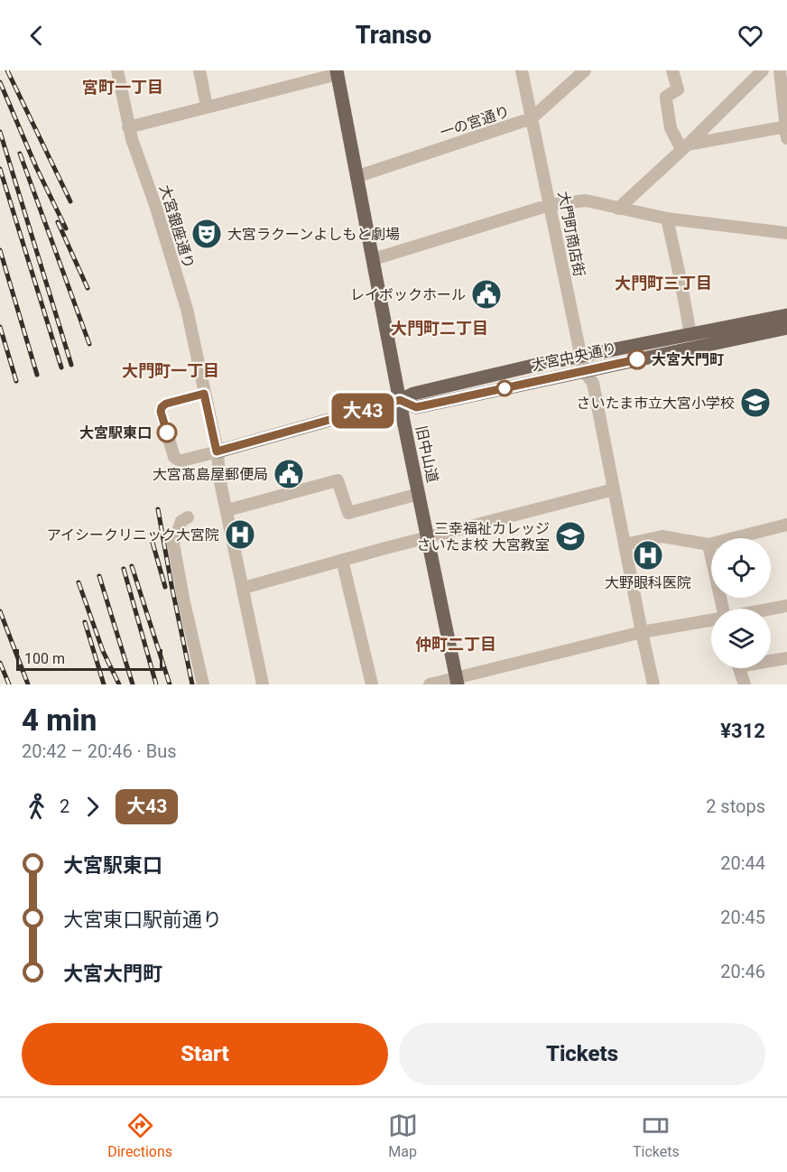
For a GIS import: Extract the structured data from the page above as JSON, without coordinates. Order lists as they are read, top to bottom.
{
  "streets": {
    "main road": ["大宮中央通り", "旧中山道"],
    "street": ["一の宮通り", "大宮銀座通り", "大門町商店街"]
  },
  "crossings": [
    ["一の宮通り", "大門町商店街"],
    ["一の宮通り", "旧中山道"],
    ["大宮銀座通り", "大宮中央通り"],
    ["大門町商店街", "大宮中央通り"],
    ["大宮中央通り", "旧中山道"]
  ],
  "districts": [
    "宮町一丁目",
    "大門町三丁目",
    "大門町二丁目",
    "大門町一丁目",
    "仲町二丁目"
  ],
  "places": {
    "theatre": ["大宮ラクーンよしもと劇場"],
    "public building": ["レイボックホール", "大宮髙島屋郵便局"],
    "other": ["大宮大門町", "大宮駅東口"],
    "school or university": ["さいたま市立大宮小学校", "三幸福祉カレッジ さいたま校 大宮教室"],
    "hospital": ["アイシークリニック大宮院", "大野眼科医院"]
  },
  "lines": ["bus line 大43"],
  "scale_bar": "100 m",
  "page": {
    "header": "Transo",
    "on_map": "大43",
    "scale": "100 m",
    "heading": ["4 min", "20:42 – 20:46 · Bus", "¥312"],
    "legs": ["2", "大43", "2 stops"],
    "list": [
      {
        "name": "大宮駅東口",
        "value": "20:44"
      },
      {
        "name": "大宮東口駅前通り",
        "value": "20:45"
      },
      {
        "name": "大宮大門町",
        "value": "20:46"
      }
    ],
    "buttons": ["Start", "Tickets"],
    "tabs": ["Directions", "Map", "Tickets"]
  }
}
